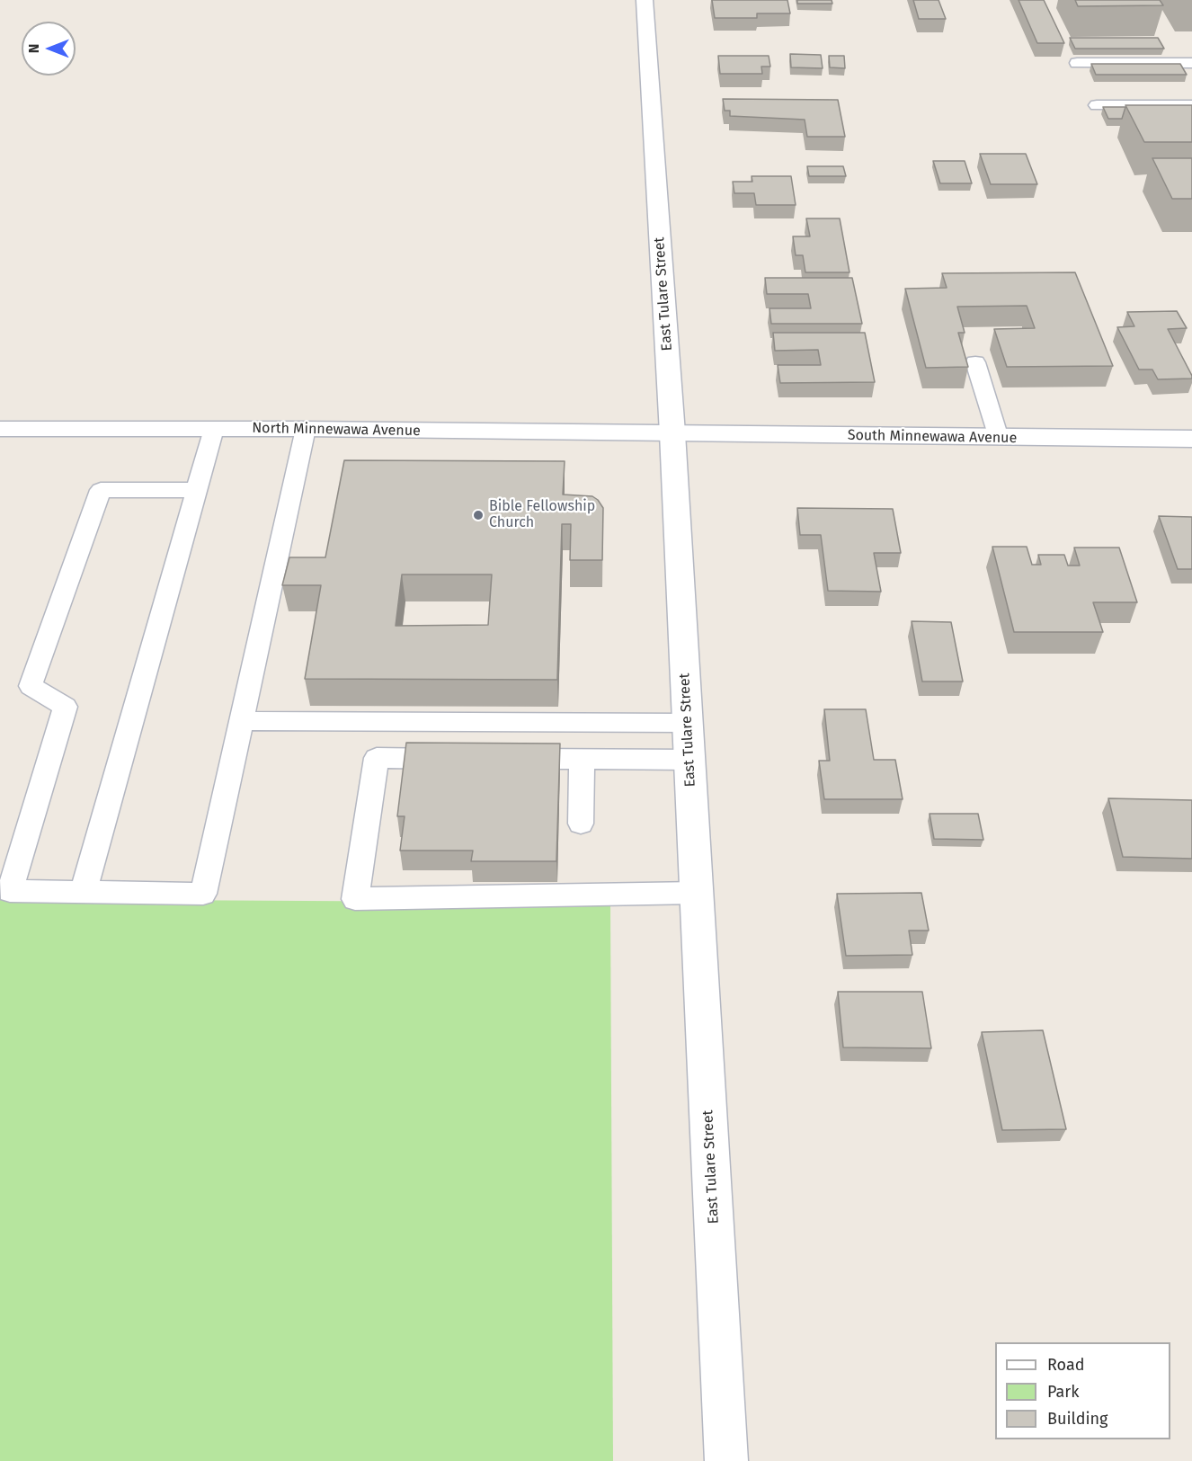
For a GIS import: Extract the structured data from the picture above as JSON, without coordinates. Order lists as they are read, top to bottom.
{
  "streets": {
    "main road": ["East Tulare Street", "North Minnewawa Avenue", "South Minnewawa Avenue"]
  },
  "crossings": [
    ["East Tulare Street", "North Minnewawa Avenue"],
    ["East Tulare Street", "South Minnewawa Avenue"],
    ["North Minnewawa Avenue", "South Minnewawa Avenue"]
  ],
  "places": ["Bible Fellowship Church"],
  "legend": ["Road", "Park", "Building"],
  "north": "left"
}
